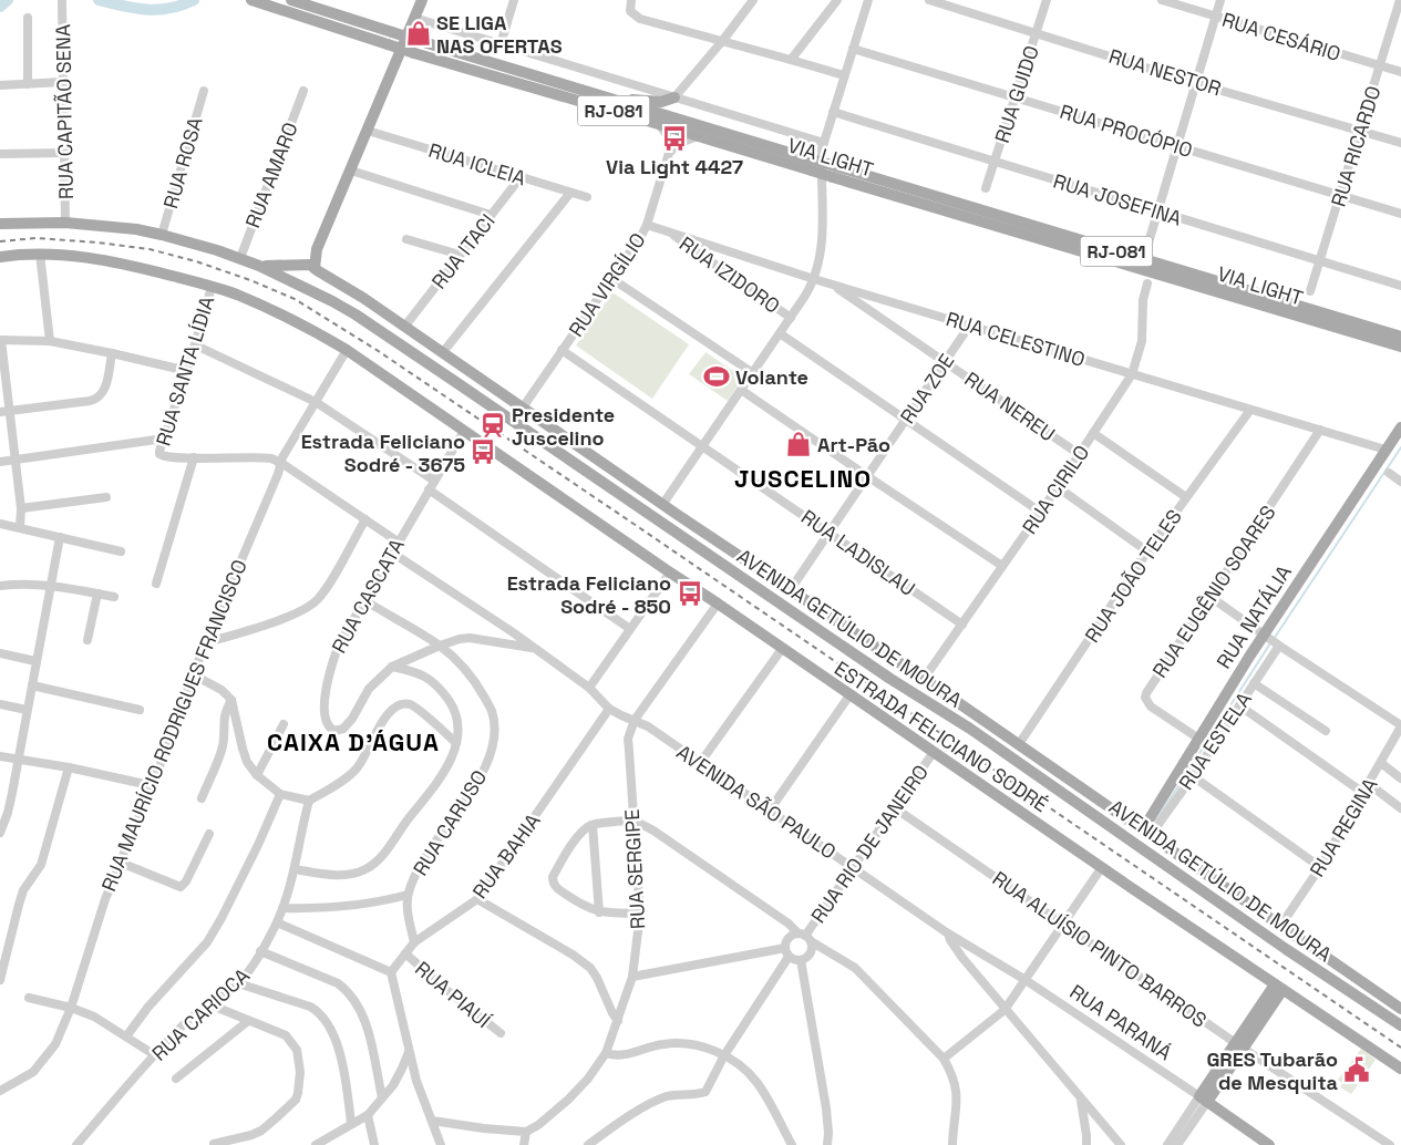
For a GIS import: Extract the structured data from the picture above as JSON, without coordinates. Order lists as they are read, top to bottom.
{
  "streets": {
    "main road": [
      "RJ-081",
      "VIA LIGHT",
      "RUA NATÁLIA",
      "AVENIDA GETÚLIO DE MOURA",
      "ESTRADA FELICIANO SODRÉ",
      "RUA PARANÁ"
    ],
    "street": [
      "RUA CESÁRIO",
      "RUA NESTOR",
      "RUA GUIDO",
      "RUA CAPITÃO SENA",
      "RUA PROCÓPIO",
      "RUA RICARDO",
      "RUA ROSA",
      "RUA ICLEIA",
      "RUA AMARO",
      "RUA JOSEFINA",
      "RUA ITACI",
      "RUA IZIDORO",
      "RUA VIRGÍLIO",
      "RUA CELESTINO",
      "RUA SANTA LÍDIA",
      "RUA ZOE",
      "RUA NEREU",
      "RUA CIRILO",
      "RUA LADISLAU",
      "RUA JOÃO TELES",
      "RUA EUGÊNIO SOARES",
      "RUA CASCATA",
      "RUA MAURÍCIO RODRIGUES FRANCISCO",
      "RUA ESTELA",
      "AVENIDA SÃO PAULO",
      "RUA CARUSO",
      "RUA REGINA",
      "RUA RIO DE JANEIRO",
      "RUA BAHIA",
      "RUA SERGIPE",
      "RUA ALUÍSIO PINTO BARROS",
      "RUA PIAUÍ",
      "RUA CARIOCA"
    ]
  },
  "crossings": [
    ["RUA CESÁRIO", "RUA RICARDO"],
    ["RUA NESTOR", "RUA GUIDO"],
    ["RUA NESTOR", "RUA RICARDO"],
    ["RUA GUIDO", "RUA PROCÓPIO"],
    ["RUA GUIDO", "RUA JOSEFINA"],
    ["RUA CAPITÃO SENA", "AVENIDA GETÚLIO DE MOURA"],
    ["RUA PROCÓPIO", "RUA RICARDO"],
    ["RUA RICARDO", "RUA JOSEFINA"],
    ["RUA ROSA", "AVENIDA GETÚLIO DE MOURA"],
    ["RUA ICLEIA", "RUA ITACI"],
    ["RUA AMARO", "AVENIDA GETÚLIO DE MOURA"],
    ["RUA ITACI", "AVENIDA GETÚLIO DE MOURA"],
    ["RUA IZIDORO", "RUA CELESTINO"],
    ["RUA VIRGÍLIO", "RUA CELESTINO"],
    ["RUA VIRGÍLIO", "RUA LADISLAU"],
    ["RUA VIRGÍLIO", "AVENIDA GETÚLIO DE MOURA"],
    ["RUA CELESTINO", "RUA ZOE"],
    ["RUA CELESTINO", "RUA NEREU"],
    ["RUA CELESTINO", "RUA CIRILO"],
    ["RUA CELESTINO", "RUA JOÃO TELES"],
    ["RUA CELESTINO", "RUA EUGÊNIO SOARES"],
    ["RUA CELESTINO", "RUA NATÁLIA"],
    ["RUA SANTA LÍDIA", "ESTRADA FELICIANO SODRÉ"],
    ["RUA ZOE", "RUA NEREU"],
    ["RUA ZOE", "RUA LADISLAU"],
    ["RUA ZOE", "AVENIDA GETÚLIO DE MOURA"],
    ["RUA NEREU", "RUA CIRILO"],
    ["RUA CIRILO", "RUA LADISLAU"],
    ["RUA CIRILO", "AVENIDA GETÚLIO DE MOURA"],
    ["RUA JOÃO TELES", "AVENIDA GETÚLIO DE MOURA"],
    ["RUA EUGÊNIO SOARES", "RUA NATÁLIA"],
    ["RUA CASCATA", "ESTRADA FELICIANO SODRÉ"],
    ["RUA CASCATA", "AVENIDA SÃO PAULO"],
    ["RUA CASCATA", "RUA CARUSO"],
    ["RUA NATÁLIA", "AVENIDA GETÚLIO DE MOURA"],
    ["RUA NATÁLIA", "RUA ESTELA"],
    ["AVENIDA GETÚLIO DE MOURA", "RUA ESTELA"],
    ["AVENIDA GETÚLIO DE MOURA", "RUA REGINA"],
    ["RUA MAURÍCIO RODRIGUES FRANCISCO", "ESTRADA FELICIANO SODRÉ"],
    ["ESTRADA FELICIANO SODRÉ", "RUA RIO DE JANEIRO"],
    ["AVENIDA SÃO PAULO", "RUA RIO DE JANEIRO"],
    ["AVENIDA SÃO PAULO", "RUA BAHIA"],
    ["AVENIDA SÃO PAULO", "RUA SERGIPE"],
    ["AVENIDA SÃO PAULO", "RUA PARANÁ"],
    ["RUA CARUSO", "RUA BAHIA"],
    ["RUA RIO DE JANEIRO", "RUA ALUÍSIO PINTO BARROS"],
    ["RUA BAHIA", "RUA PIAUÍ"]
  ],
  "districts": ["JUSCELINO", "CAIXA D'ÁGUA"],
  "places": {
    "shop": ["SE LIGA NAS OFERTAS", "Art-Pão"],
    "bus stop": ["Via Light 4427", "Estrada Feliciano Sodré - 3675", "Estrada Feliciano Sodré - 850"],
    "sports": ["Volante"],
    "station": ["Presidente Juscelino"],
    "public building": ["GRES Tubarão de Mesquita"]
  }
}
